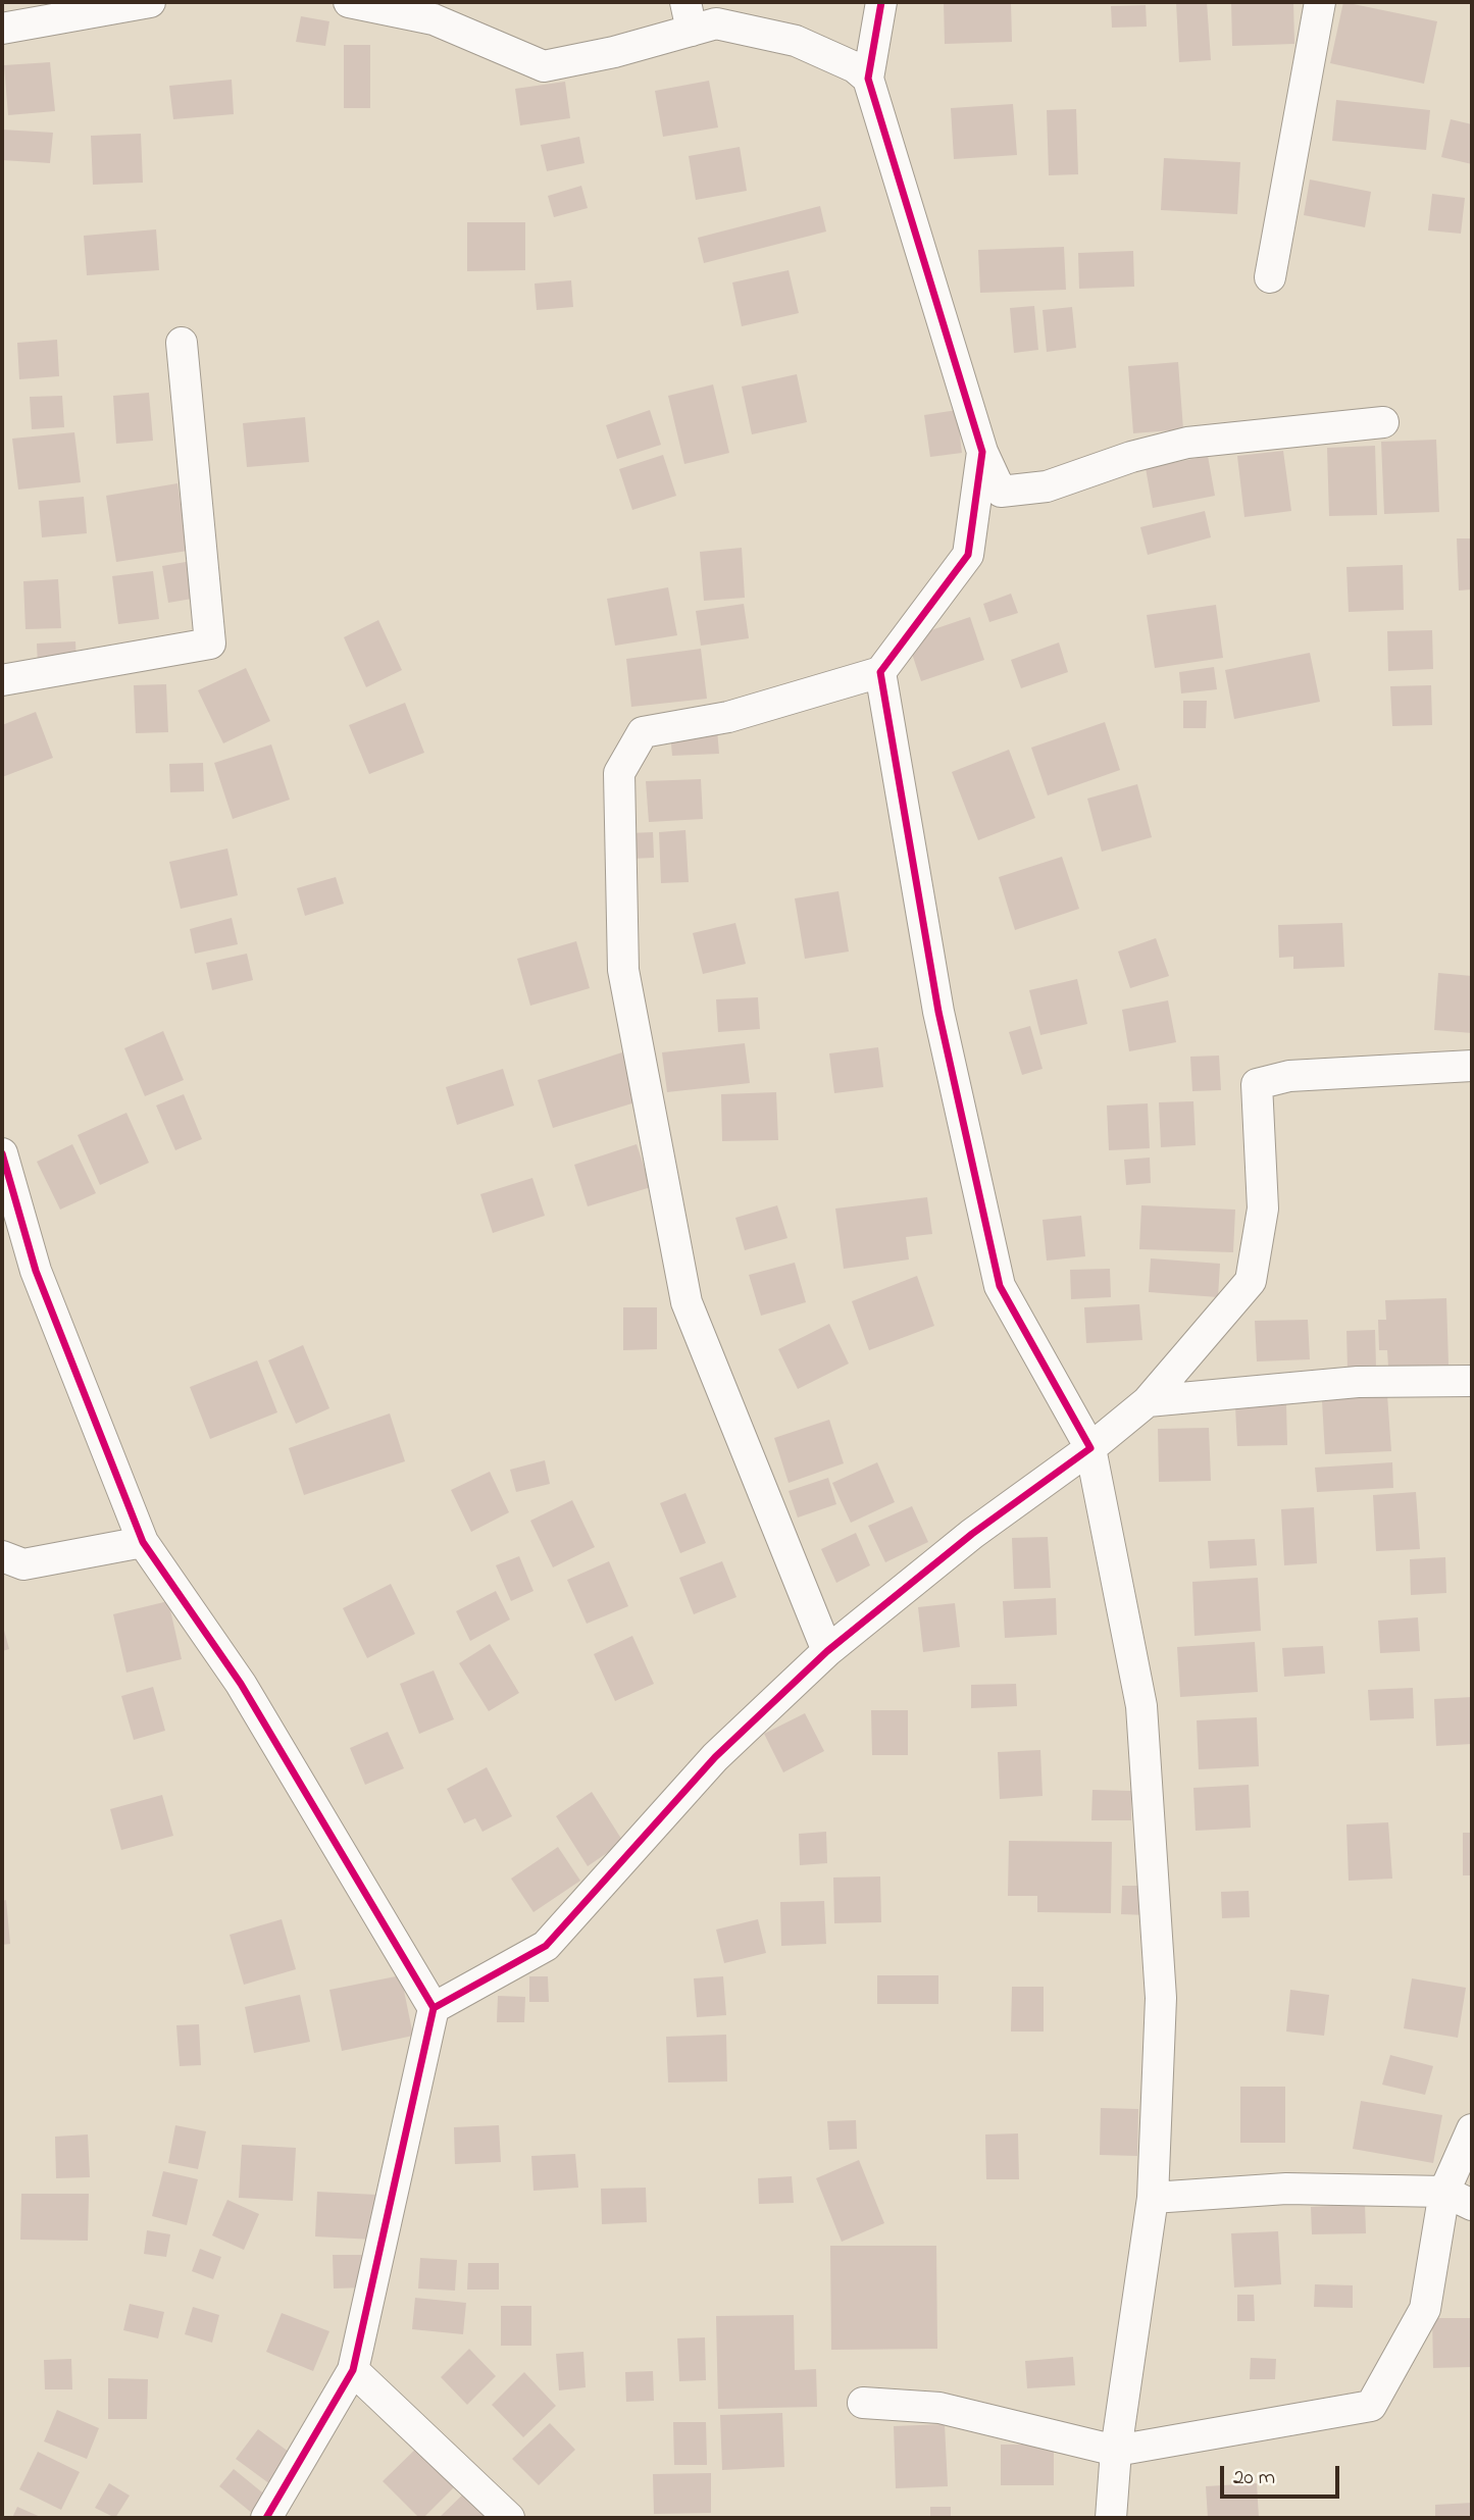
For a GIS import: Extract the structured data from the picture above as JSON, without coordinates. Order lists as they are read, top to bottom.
{
  "scale_bar": "20 m"
}
